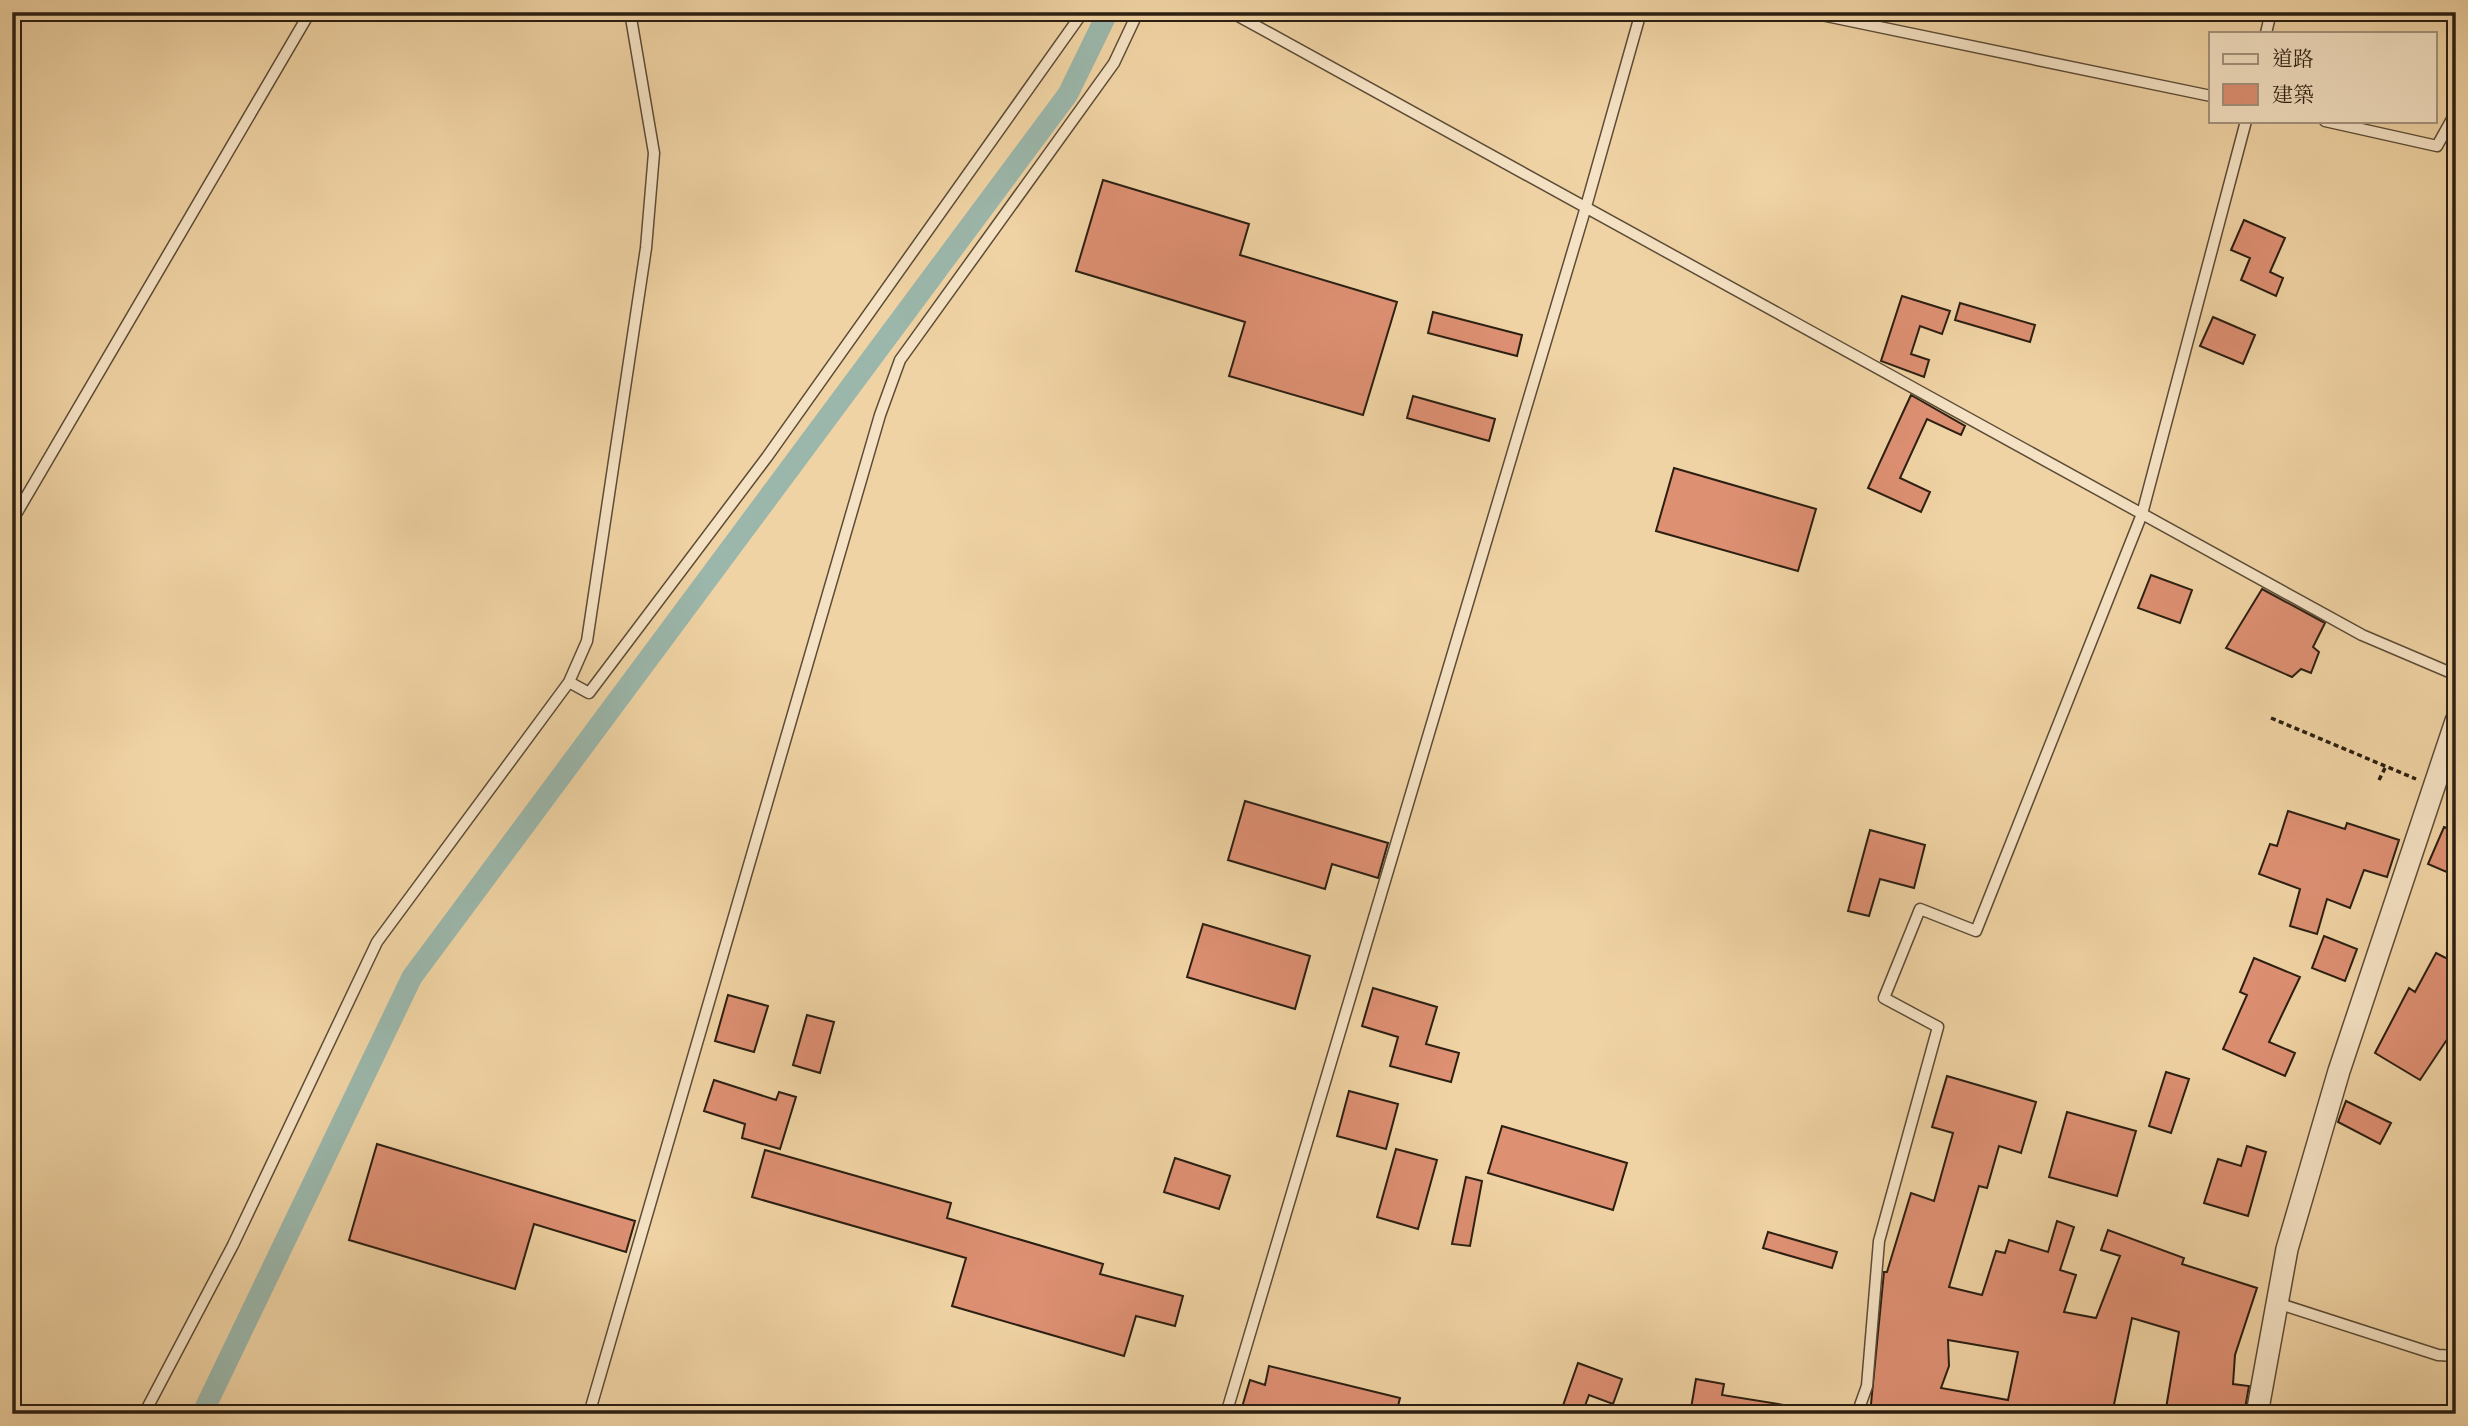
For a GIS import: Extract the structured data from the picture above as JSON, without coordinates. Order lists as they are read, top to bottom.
{
  "legend": ["道路", "建築"]
}
